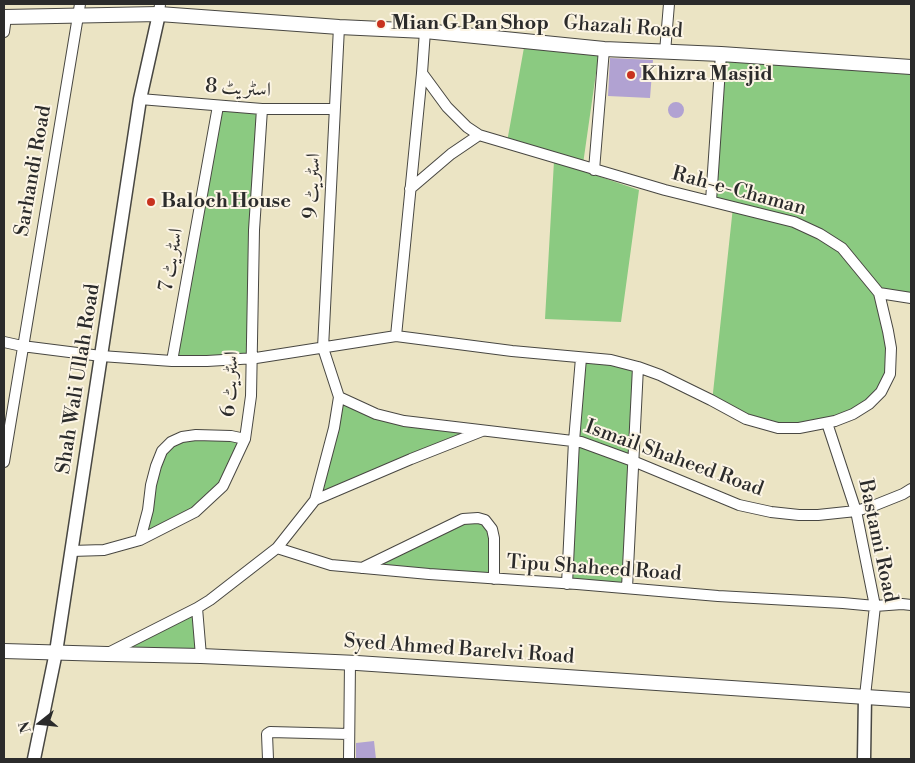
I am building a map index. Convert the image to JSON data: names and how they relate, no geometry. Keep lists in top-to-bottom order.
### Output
{
  "streets": {
    "main road": ["Ghazali Road", "Syed Ahmed Barelvi Road"],
    "street": [
      "اسٹریٹ 8",
      "Sarhandi Road",
      "اسٹریٹ 9",
      "Rah-e-Chaman",
      "اسٹریٹ 7",
      "Shah Wali Ullah Road",
      "اسٹریٹ 6",
      "Ismail Shaheed Road",
      "Bastami Road",
      "Tipu Shaheed Road"
    ]
  },
  "crossings": [
    ["Ghazali Road", "Sarhandi Road"],
    ["Ghazali Road", "اسٹریٹ 9"],
    ["Ghazali Road", "Shah Wali Ullah Road"],
    ["اسٹریٹ 8", "اسٹریٹ 9"],
    ["اسٹریٹ 8", "اسٹریٹ 7"],
    ["اسٹریٹ 8", "Shah Wali Ullah Road"],
    ["اسٹریٹ 8", "اسٹریٹ 6"],
    ["Sarhandi Road", "Rah-e-Chaman"],
    ["اسٹریٹ 9", "Rah-e-Chaman"],
    ["Rah-e-Chaman", "اسٹریٹ 7"],
    ["Rah-e-Chaman", "Shah Wali Ullah Road"],
    ["Rah-e-Chaman", "اسٹریٹ 6"],
    ["Rah-e-Chaman", "Bastami Road"],
    ["Shah Wali Ullah Road", "اسٹریٹ 6"],
    ["Shah Wali Ullah Road", "Syed Ahmed Barelvi Road"],
    ["Ismail Shaheed Road", "Bastami Road"],
    ["Bastami Road", "Tipu Shaheed Road"],
    ["Bastami Road", "Syed Ahmed Barelvi Road"]
  ],
  "places": ["Mian G Pan Shop", "Khizra Masjid", "Baloch House"],
  "north": "left"
}
